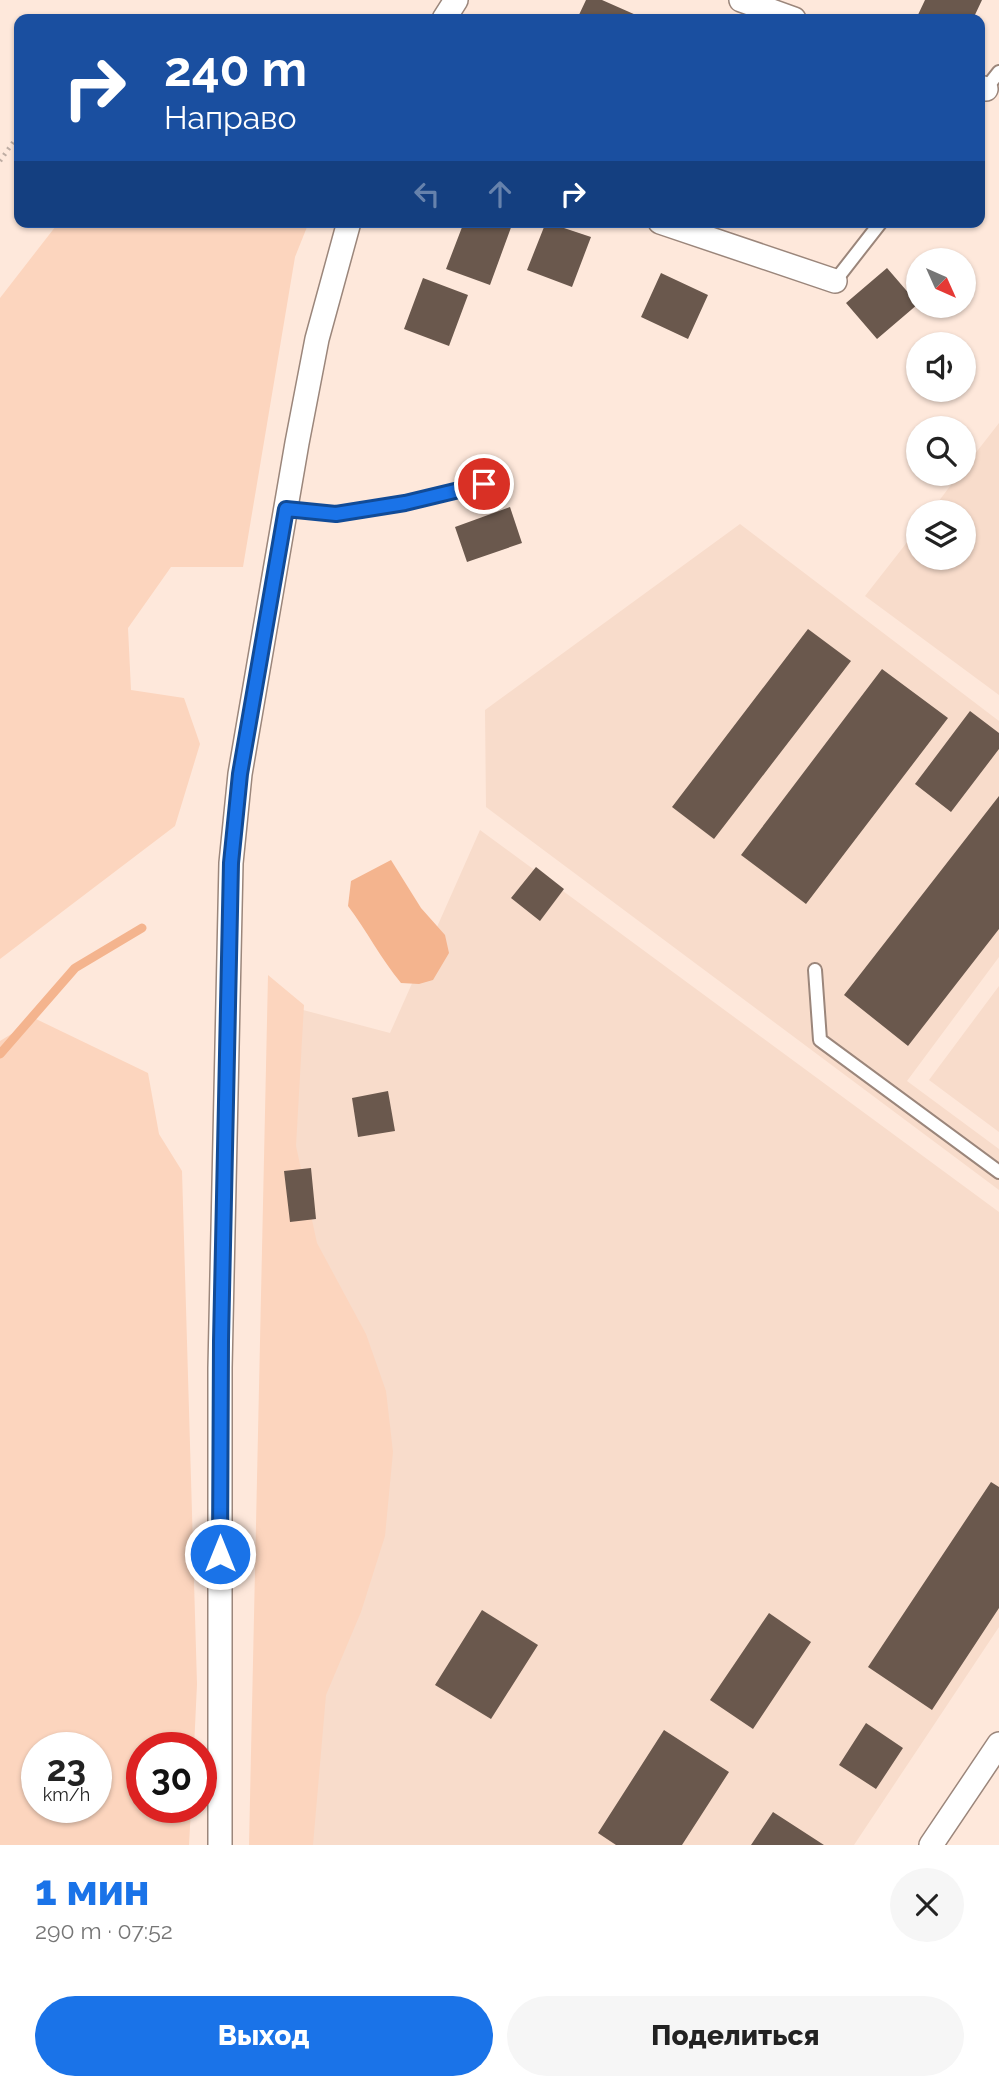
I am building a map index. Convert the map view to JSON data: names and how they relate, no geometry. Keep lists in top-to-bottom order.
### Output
{
  "north": "bottom right",
  "page": {
    "turn": ["240 m", "Направо"],
    "speed": "23 km/h",
    "limit": "30",
    "heading": ["1 мин", "290 m · 07:52"],
    "buttons": ["Выход", "Поделиться"]
  }
}
